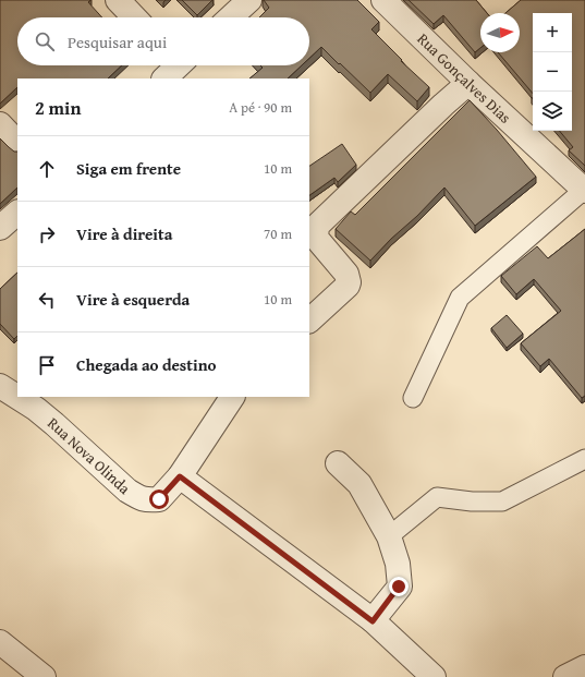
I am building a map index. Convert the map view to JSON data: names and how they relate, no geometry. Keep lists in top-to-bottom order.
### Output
{
  "streets": {
    "street": ["Rua Gonçalves Dias", "Rua Nova Olinda"]
  },
  "north": "right",
  "page": {
    "map_buttons": ["+", "−"],
    "search": "Pesquisar aqui",
    "heading": ["2 min", "A pé · 90 m"],
    "list": [
      ["Siga em frente", "10 m"],
      ["Vire à direita", "70 m"],
      ["Vire à esquerda", "10 m"],
      "Chegada ao destino"
    ]
  }
}
